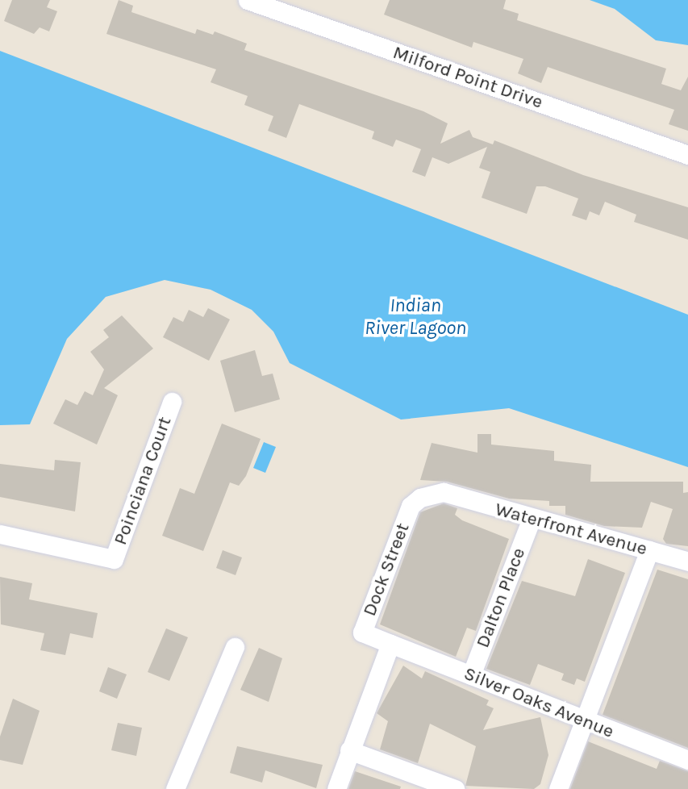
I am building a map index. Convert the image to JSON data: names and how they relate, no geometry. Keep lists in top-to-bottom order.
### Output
{
  "streets": {
    "street": [
      "Milford Point Drive",
      "Poinciana Court",
      "Waterfront Avenue",
      "Dock Street",
      "Dalton Place",
      "Silver Oaks Avenue"
    ]
  },
  "crossings": [
    ["Waterfront Avenue", "Dock Street"],
    ["Waterfront Avenue", "Dalton Place"],
    ["Dock Street", "Silver Oaks Avenue"],
    ["Dalton Place", "Silver Oaks Avenue"]
  ],
  "water": ["Indian River Lagoon"]
}
